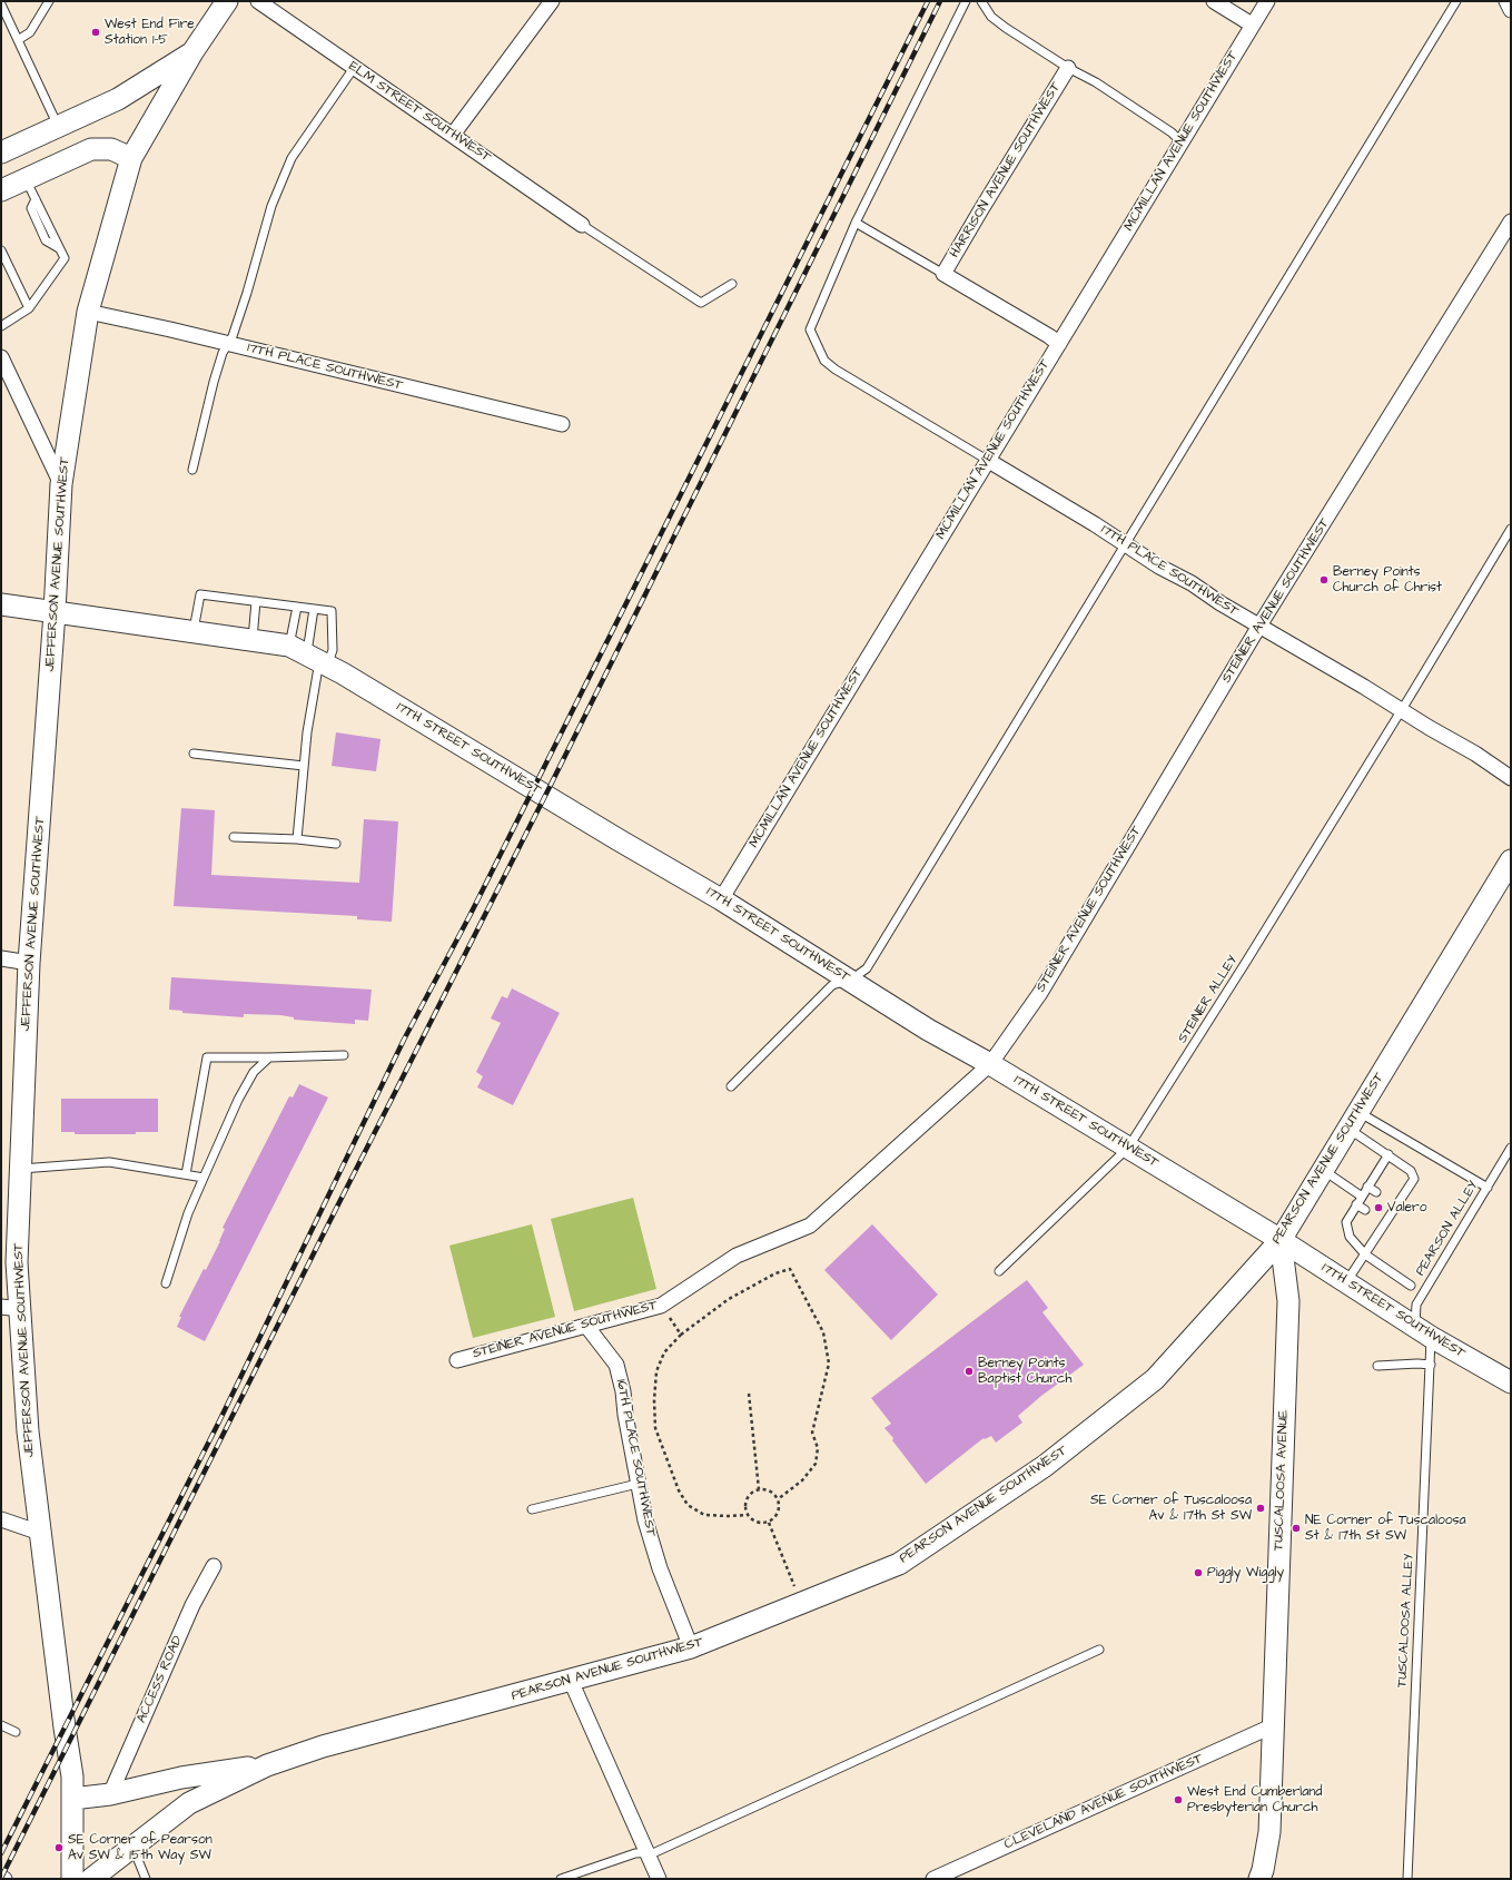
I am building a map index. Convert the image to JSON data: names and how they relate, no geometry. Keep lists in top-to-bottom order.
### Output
{
  "streets": {
    "street": [
      "ELM STREET SOUTHWEST",
      "MCMILLAN AVENUE SOUTHWEST",
      "HARRISON AVENUE SOUTHWEST",
      "17TH PLACE SOUTHWEST",
      "JEFFERSON AVENUE SOUTHWEST",
      "STEINER AVENUE SOUTHWEST",
      "17TH STREET SOUTHWEST",
      "PEARSON AVENUE SOUTHWEST",
      "16TH PLACE SOUTHWEST",
      "TUSCALOOSA AVENUE",
      "ACCESS ROAD",
      "CLEVELAND AVENUE SOUTHWEST"
    ],
    "lane": ["STEINER ALLEY", "PEARSON ALLEY", "TUSCALOOSA ALLEY"]
  },
  "crossings": [
    ["MCMILLAN AVENUE SOUTHWEST", "17TH PLACE SOUTHWEST"],
    ["MCMILLAN AVENUE SOUTHWEST", "17TH STREET SOUTHWEST"],
    ["17TH PLACE SOUTHWEST", "JEFFERSON AVENUE SOUTHWEST"],
    ["17TH PLACE SOUTHWEST", "STEINER AVENUE SOUTHWEST"],
    ["17TH PLACE SOUTHWEST", "STEINER ALLEY"],
    ["JEFFERSON AVENUE SOUTHWEST", "17TH STREET SOUTHWEST"],
    ["STEINER AVENUE SOUTHWEST", "17TH STREET SOUTHWEST"],
    ["STEINER AVENUE SOUTHWEST", "16TH PLACE SOUTHWEST"],
    ["17TH STREET SOUTHWEST", "STEINER ALLEY"],
    ["17TH STREET SOUTHWEST", "PEARSON AVENUE SOUTHWEST"],
    ["17TH STREET SOUTHWEST", "PEARSON ALLEY"],
    ["17TH STREET SOUTHWEST", "TUSCALOOSA AVENUE"],
    ["17TH STREET SOUTHWEST", "TUSCALOOSA ALLEY"],
    ["PEARSON AVENUE SOUTHWEST", "16TH PLACE SOUTHWEST"],
    ["PEARSON AVENUE SOUTHWEST", "TUSCALOOSA AVENUE"],
    ["PEARSON ALLEY", "TUSCALOOSA ALLEY"],
    ["TUSCALOOSA AVENUE", "CLEVELAND AVENUE SOUTHWEST"]
  ],
  "places": [
    "West End Fire Station 1-5",
    "Berney Points Church of Christ",
    "Valero",
    "Berney Points Baptist Church",
    "SE Corner of Tuscaloosa Av & 17th St SW",
    "NE Corner of Tuscaloosa St & 17th St SW",
    "Piggly Wiggly",
    "West End Cumberland Presbyterian Church",
    "SE Corner of Pearson Av SW & 15th Way SW"
  ]
}
